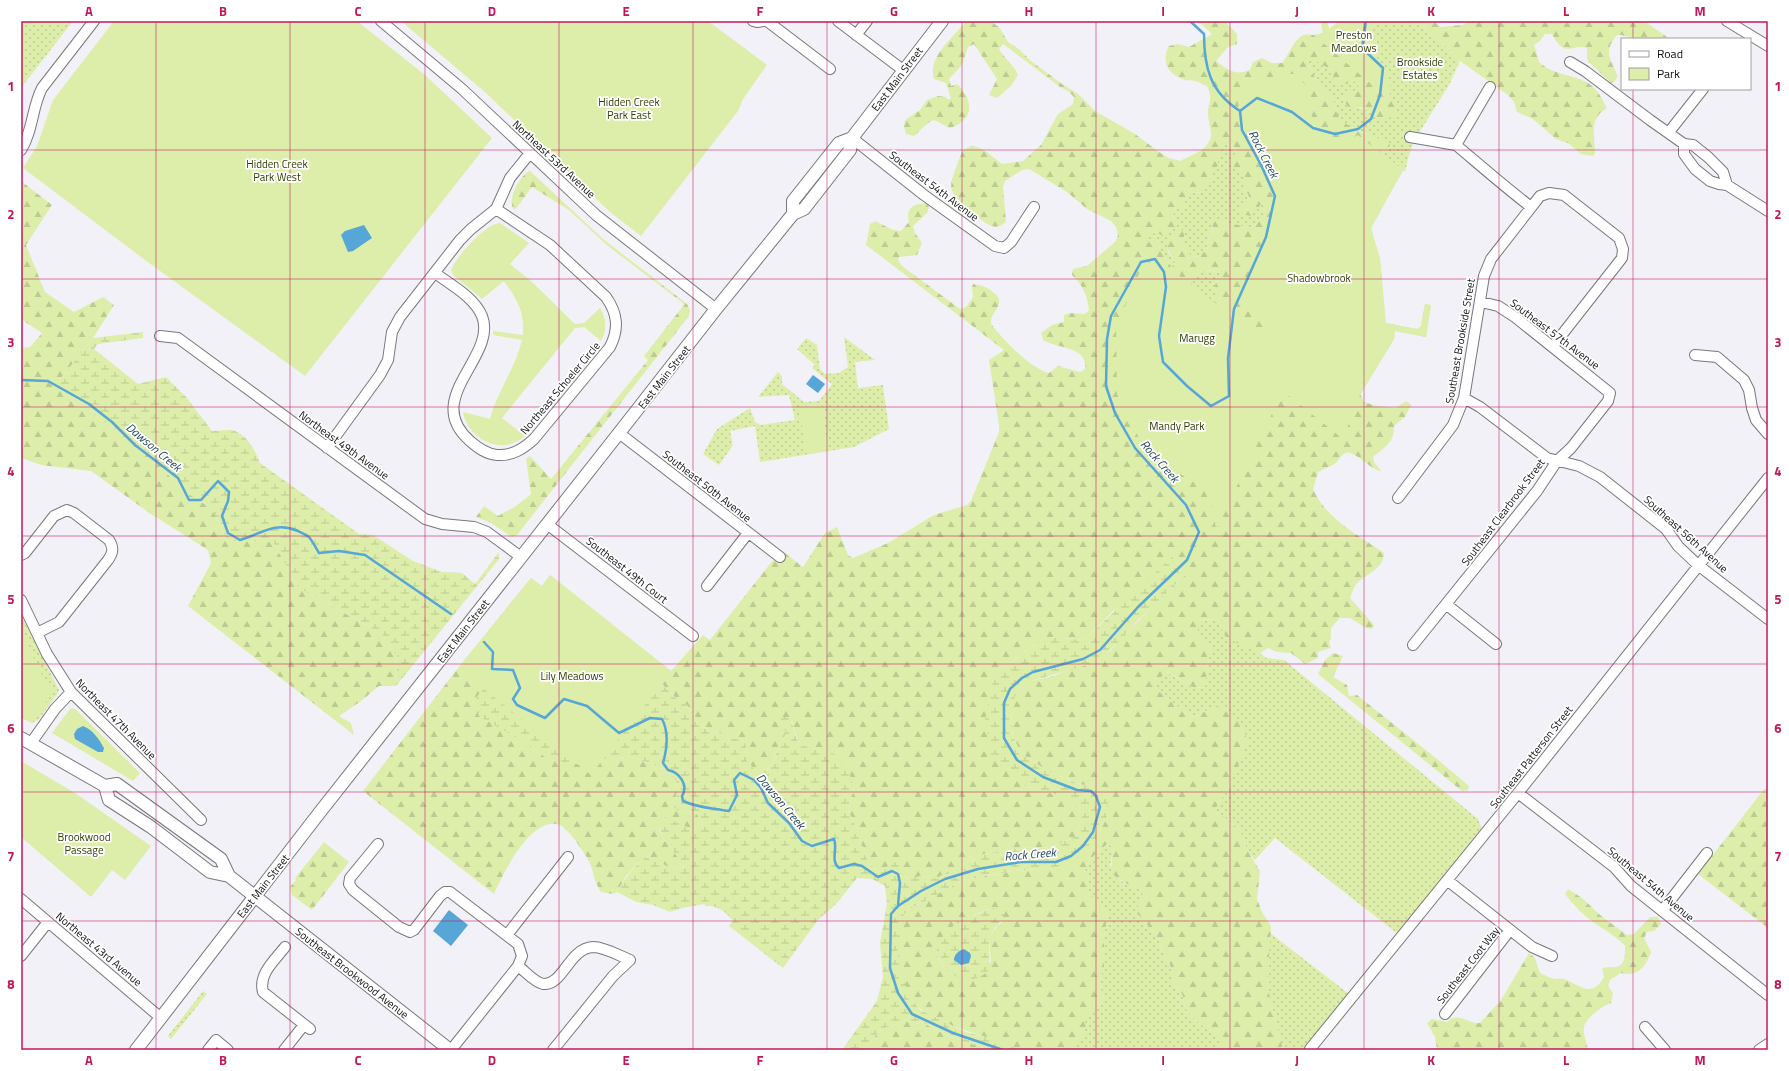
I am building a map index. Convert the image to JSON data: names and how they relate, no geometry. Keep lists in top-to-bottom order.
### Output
{
  "streets": {
    "main road": ["East Main Street", "Southeast Brookwood Avenue"],
    "street": [
      "Northeast 53rd Avenue",
      "Southeast 54th Avenue",
      "Southeast 57th Avenue",
      "Southeast Brookside Street",
      "Northeast Schoeler Circle",
      "Northeast 49th Avenue",
      "Southeast 50th Avenue",
      "Southeast Clearbrook Street",
      "Southeast 56th Avenue",
      "Southeast 49th Court",
      "Northeast 47th Avenue",
      "Southeast Patterson Street",
      "Northeast 43rd Avenue",
      "Southeast Coot Way"
    ]
  },
  "crossings": [
    ["East Main Street", "Northeast 53rd Avenue"],
    ["East Main Street", "Southeast 54th Avenue"],
    ["East Main Street", "Northeast 49th Avenue"],
    ["East Main Street", "Southeast 50th Avenue"],
    ["East Main Street", "Southeast 49th Court"],
    ["East Main Street", "Northeast 43rd Avenue"],
    ["East Main Street", "Southeast Brookwood Avenue"],
    ["Southeast 54th Avenue", "Southeast Patterson Street"],
    ["Southeast 57th Avenue", "Southeast Brookside Street"],
    ["Southeast 57th Avenue", "Southeast Clearbrook Street"],
    ["Southeast Brookside Street", "Southeast 56th Avenue"],
    ["Southeast Clearbrook Street", "Southeast 56th Avenue"],
    ["Southeast 56th Avenue", "Southeast Patterson Street"]
  ],
  "water": ["Rock Creek", "Dawson Creek"],
  "parks": [
    "Preston Meadows",
    "Brookside Estates",
    "Hidden Creek Park East",
    "Hidden Creek Park West",
    "Shadowbrook",
    "Marugg",
    "Mandy Park",
    "Lily Meadows",
    "Brookwood Passage"
  ],
  "legend": ["Road", "Park"],
  "grid": {
    "columns": [
      "A",
      "B",
      "C",
      "D",
      "E",
      "F",
      "G",
      "H",
      "I",
      "J",
      "K",
      "L",
      "M"
    ],
    "rows": [
      "1",
      "2",
      "3",
      "4",
      "5",
      "6",
      "7",
      "8"
    ]
  }
}
